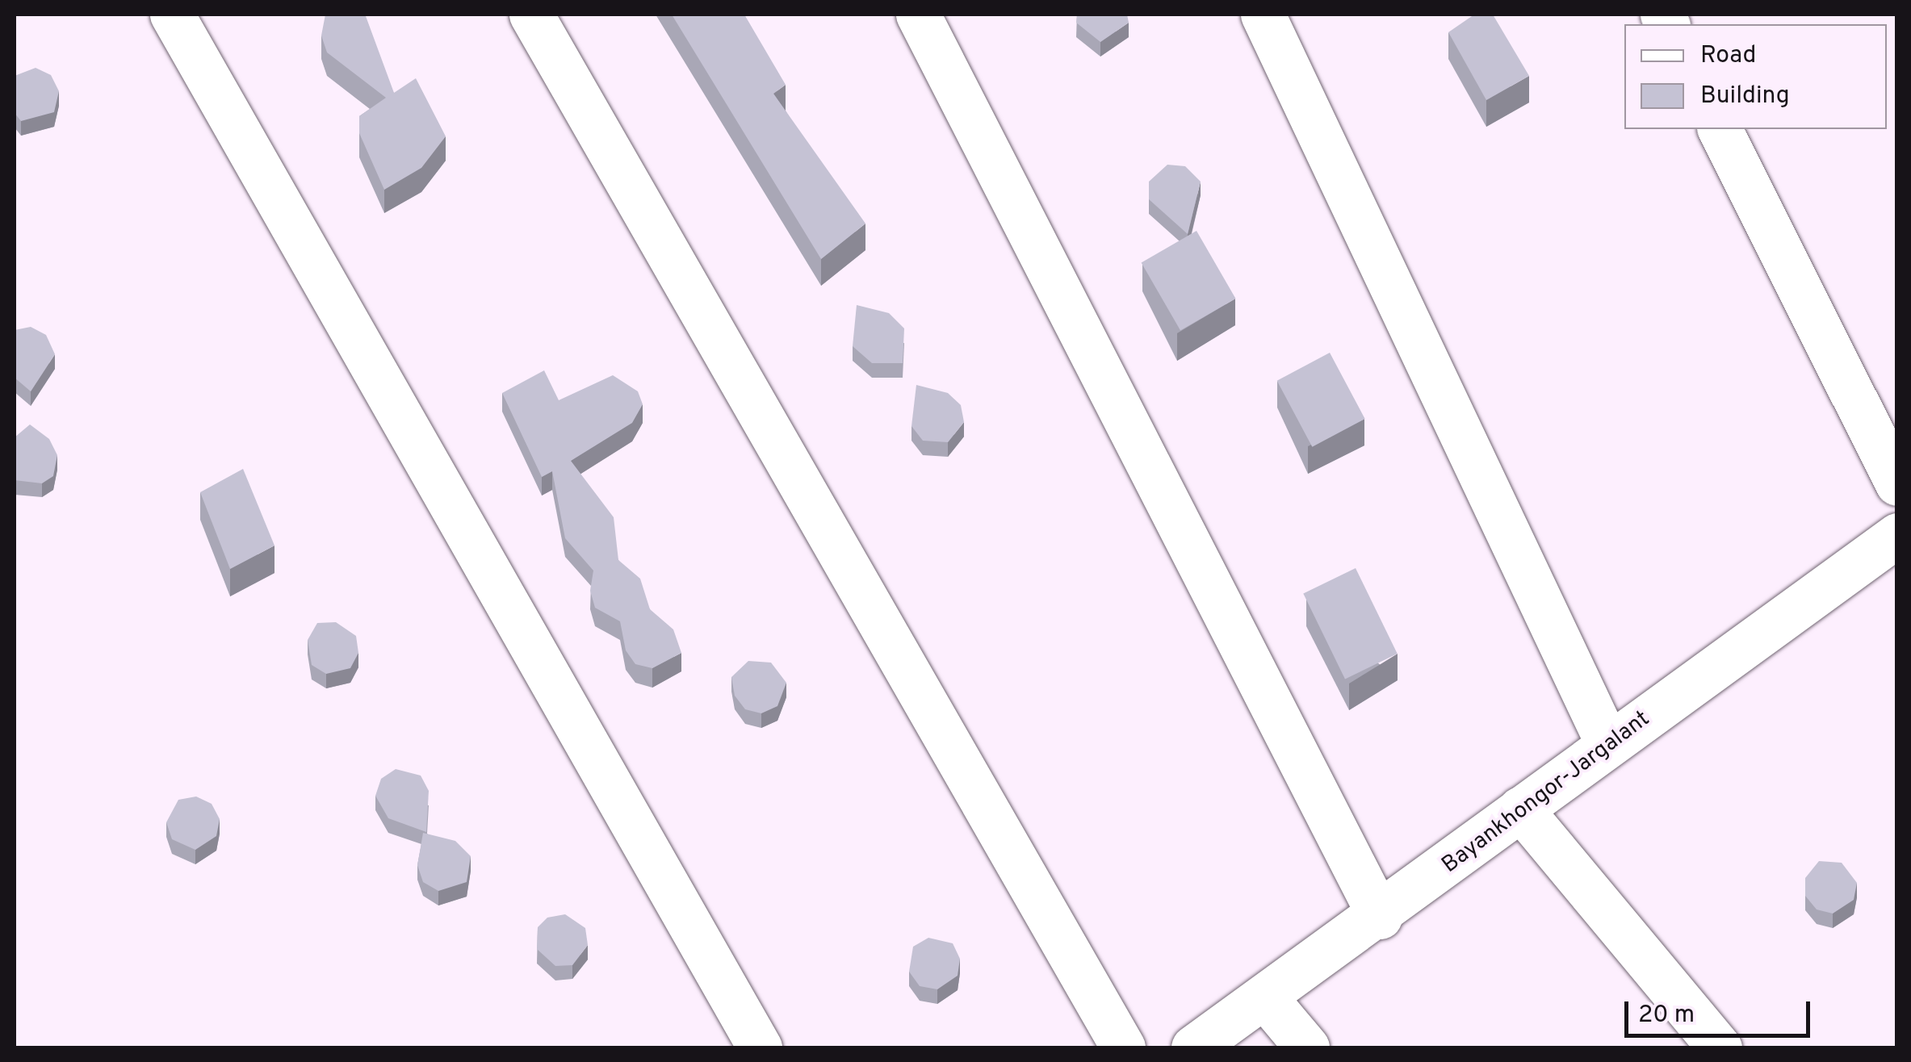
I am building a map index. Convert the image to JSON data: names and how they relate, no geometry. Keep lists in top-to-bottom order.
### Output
{
  "streets": {
    "street": ["Bayankhongor-Jargalant"]
  },
  "legend": ["Road", "Building"],
  "scale_bar": "20 m"
}
